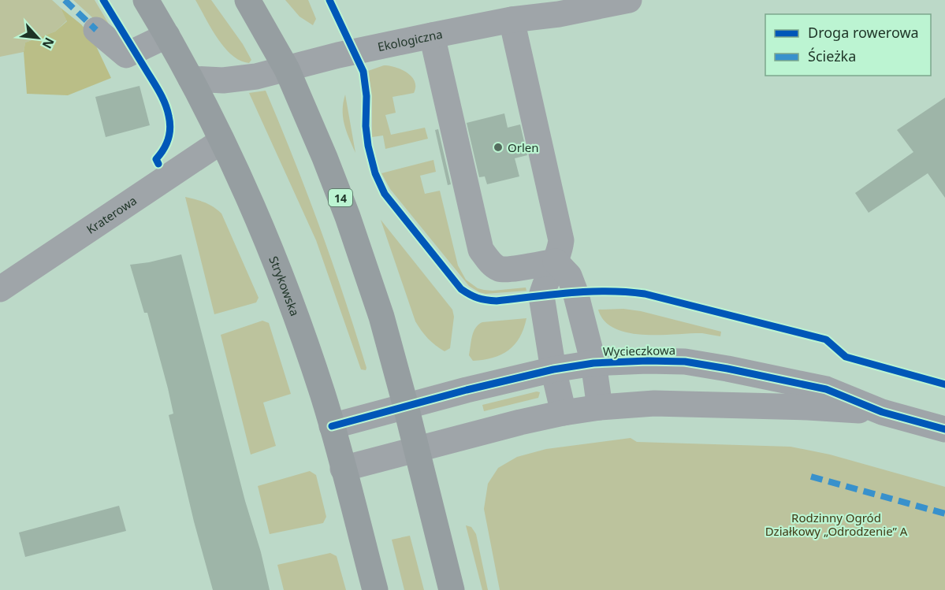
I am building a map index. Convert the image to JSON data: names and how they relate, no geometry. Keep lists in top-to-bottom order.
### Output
{
  "streets": {
    "main road": ["14", "Strykowska"],
    "street": ["Ekologiczna", "Kraterowa", "Wycieczkowa"]
  },
  "crossings": [
    ["Ekologiczna", "14"],
    ["Ekologiczna", "Strykowska"],
    ["14", "Wycieczkowa"],
    ["Kraterowa", "Strykowska"],
    ["Strykowska", "Wycieczkowa"]
  ],
  "parks": ["Rodzinny Ogród Działkowy „Odrodzenie” A"],
  "places": ["Orlen"],
  "legend": ["Droga rowerowa", "Ścieżka"],
  "north": "bottom right"
}
